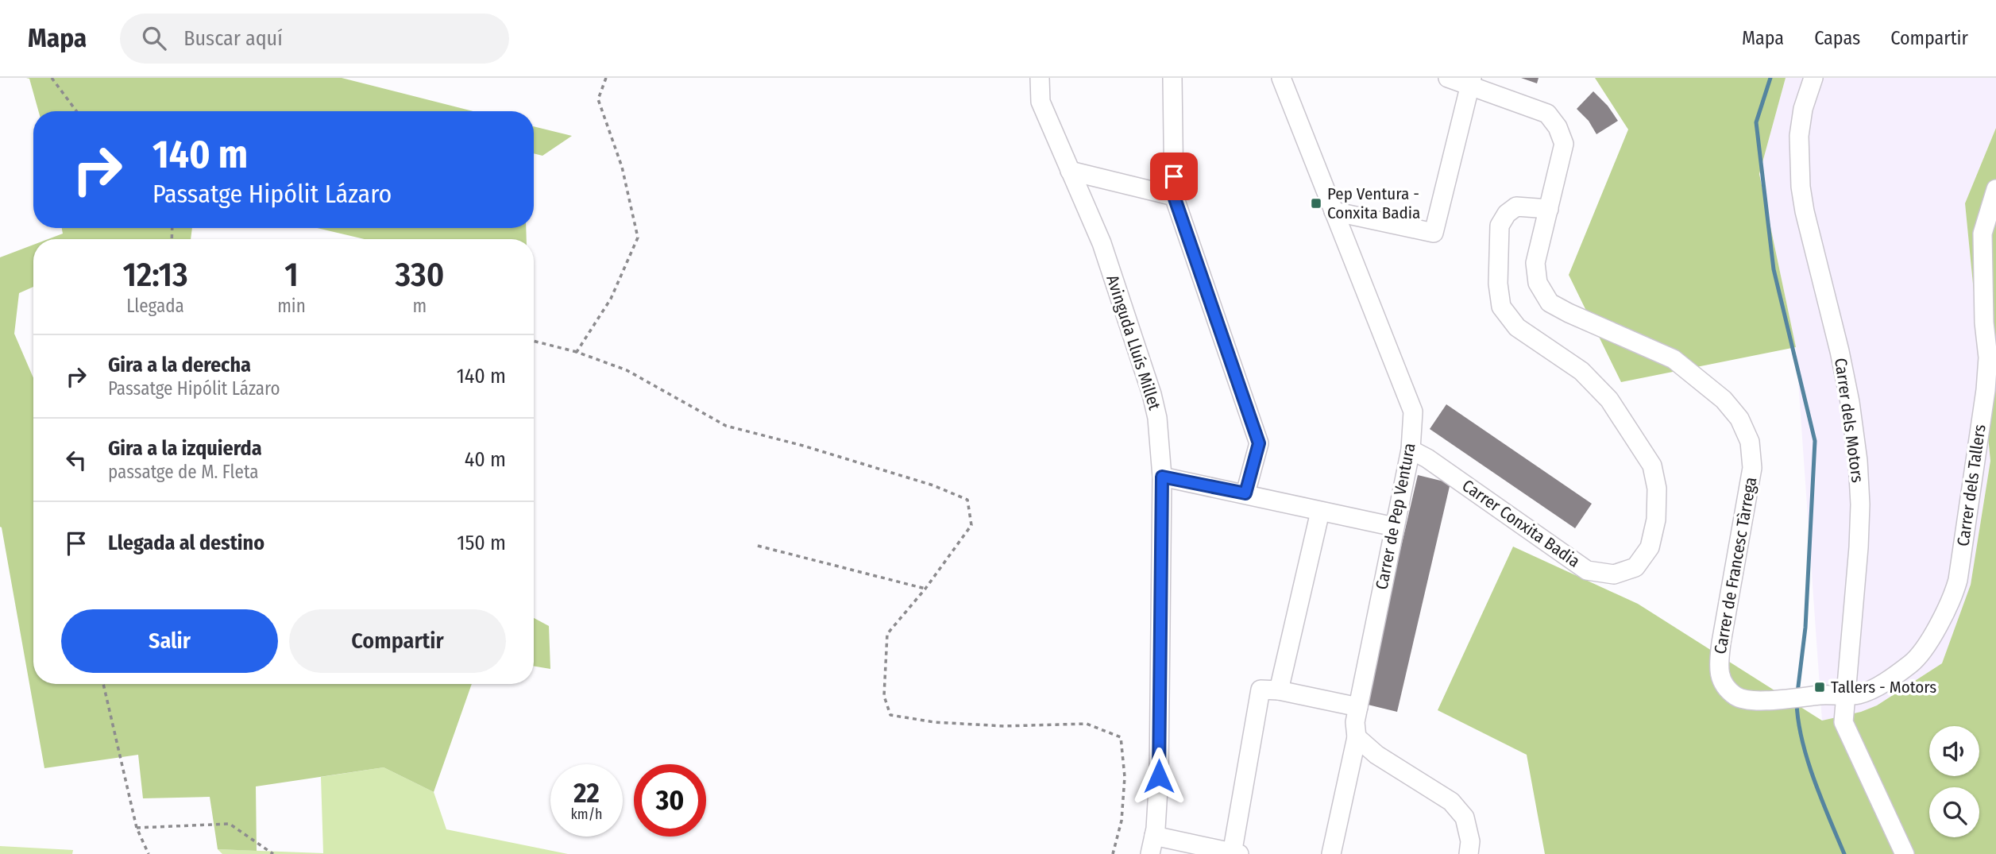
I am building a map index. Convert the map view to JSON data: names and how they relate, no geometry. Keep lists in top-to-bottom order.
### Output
{
  "streets": {
    "street": [
      "Avinguda Lluís Millet",
      "Carrer dels Motors",
      "Carrer dels Tallers",
      "Carrer de Pep Ventura",
      "Carrer Conxita Badia",
      "Carrer de Francesc Tàrrega"
    ]
  },
  "crossings": [
    ["Carrer dels Motors", "Carrer dels Tallers"],
    ["Carrer dels Motors", "Carrer de Francesc Tàrrega"],
    ["Carrer dels Tallers", "Carrer de Francesc Tàrrega"],
    ["Carrer de Pep Ventura", "Carrer Conxita Badia"],
    ["Carrer Conxita Badia", "Carrer de Francesc Tàrrega"]
  ],
  "places": {
    "transit": ["Pep Ventura - Conxita Badia", "Tallers - Motors"]
  },
  "page": {
    "header": "Mapa",
    "search": "Buscar aquí",
    "nav": ["Mapa", "Capas", "Compartir"],
    "turn": ["140 m", "Passatge Hipólit Lázaro"],
    "eta": [
      "12:13",
      "Llegada",
      "1",
      "min",
      "330",
      "m"
    ],
    "list": [
      {
        "name": "Gira a la derecha",
        "note": "Passatge Hipólit Lázaro",
        "value": "140 m"
      },
      {
        "name": "Gira a la izquierda",
        "note": "passatge de M. Fleta",
        "value": "40 m"
      },
      {
        "name": "Llegada al destino",
        "value": "150 m"
      }
    ],
    "buttons": ["Salir", "Compartir"],
    "speed": "22 km/h",
    "limit": "30"
  }
}
